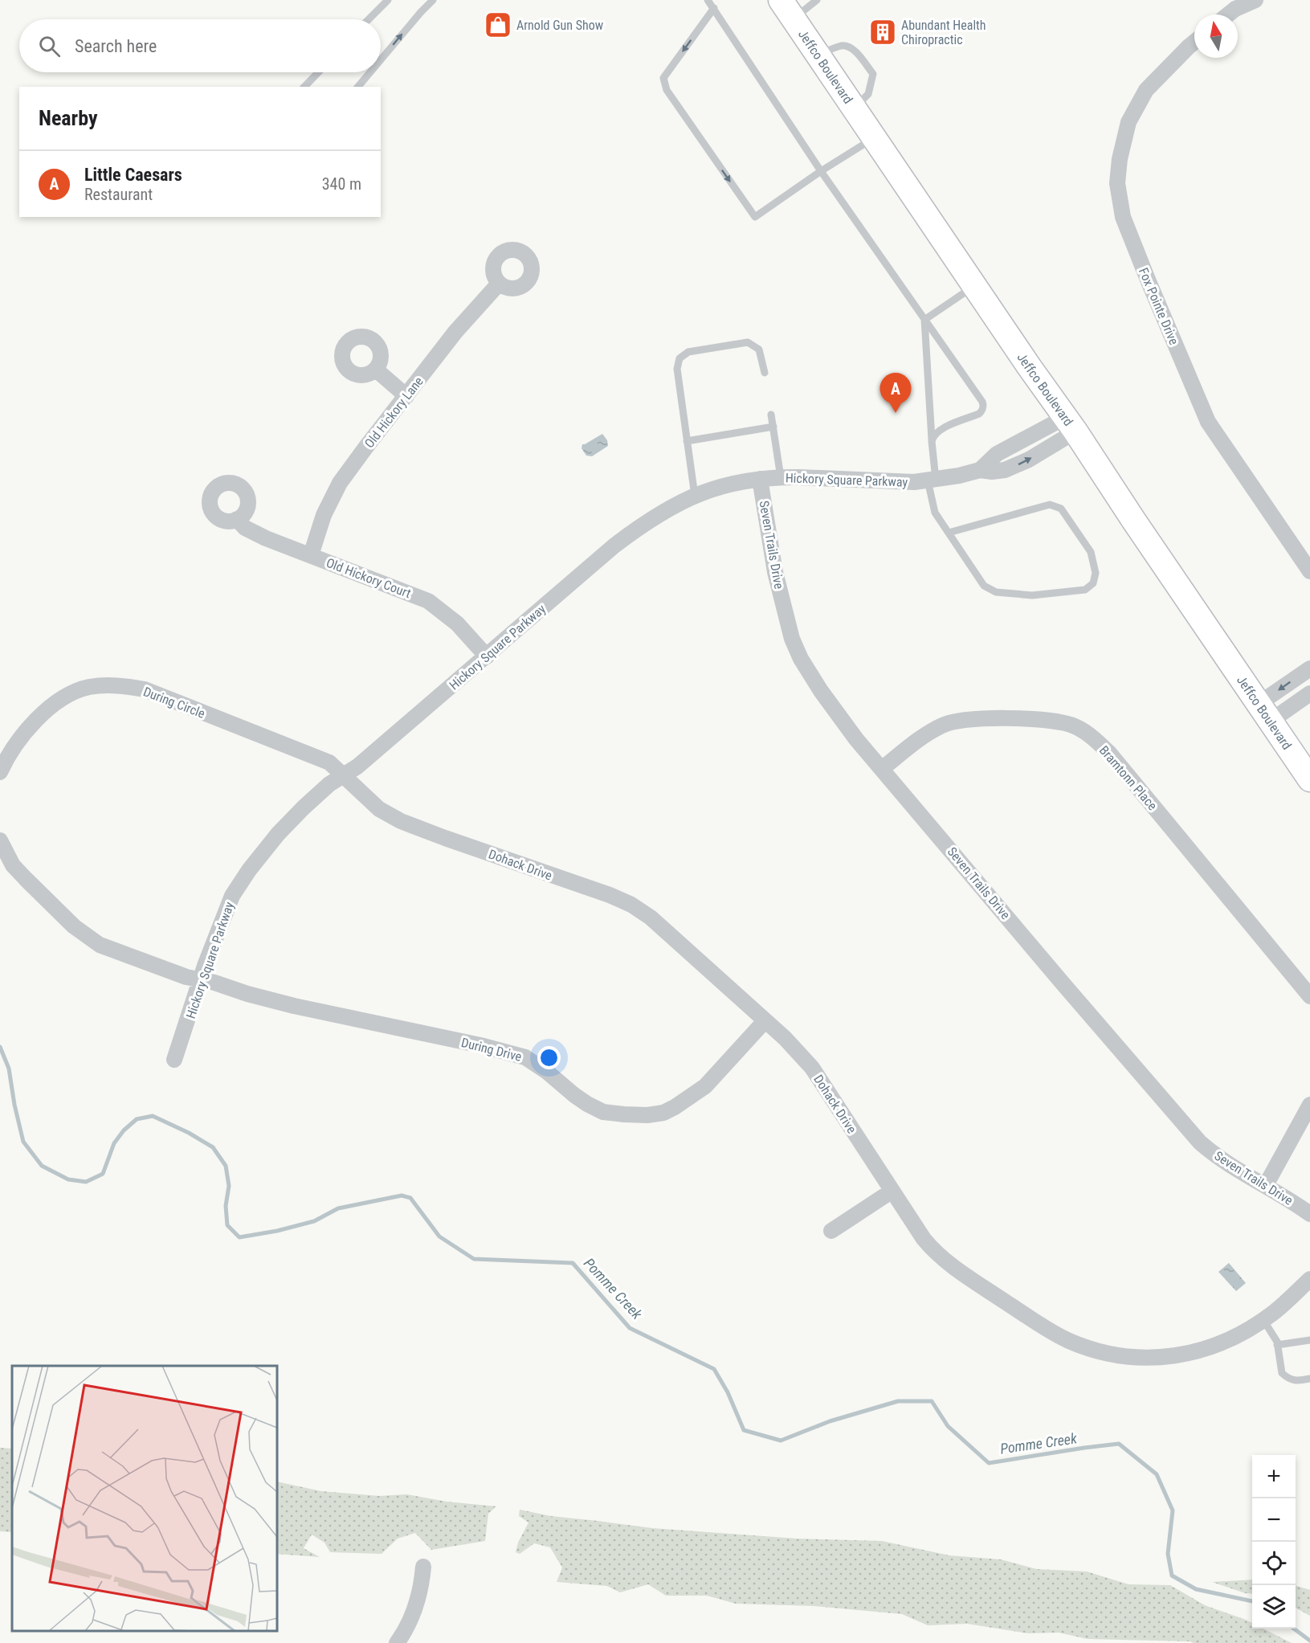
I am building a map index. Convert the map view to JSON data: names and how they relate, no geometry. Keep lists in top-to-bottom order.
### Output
{
  "streets": {
    "main road": ["Jeffco Boulevard"],
    "street": [
      "Fox Pointe Drive",
      "Old Hickory Lane",
      "Hickory Square Parkway",
      "Seven Trails Drive",
      "Old Hickory Court",
      "During Circle",
      "Bramtonn Place",
      "Dohack Drive",
      "During Drive"
    ]
  },
  "crossings": [
    ["Jeffco Boulevard", "Hickory Square Parkway"],
    ["Old Hickory Lane", "Old Hickory Court"],
    ["Hickory Square Parkway", "Seven Trails Drive"],
    ["Hickory Square Parkway", "Old Hickory Court"],
    ["Hickory Square Parkway", "During Circle"],
    ["Hickory Square Parkway", "Dohack Drive"],
    ["Hickory Square Parkway", "During Drive"],
    ["Seven Trails Drive", "Bramtonn Place"],
    ["During Circle", "Dohack Drive"],
    ["Dohack Drive", "During Drive"]
  ],
  "water": ["Pomme Creek"],
  "places": {
    "shop": ["Arnold Gun Show"],
    "building": ["Abundant Health Chiropractic"]
  },
  "north": "top",
  "page": {
    "search": "Search here",
    "heading": "Nearby",
    "list": [
      {
        "mark": "A",
        "name": "Little Caesars",
        "note": "Restaurant",
        "value": "340 m"
      }
    ],
    "pins": "A",
    "map_buttons": ["+", "−"]
  }
}
